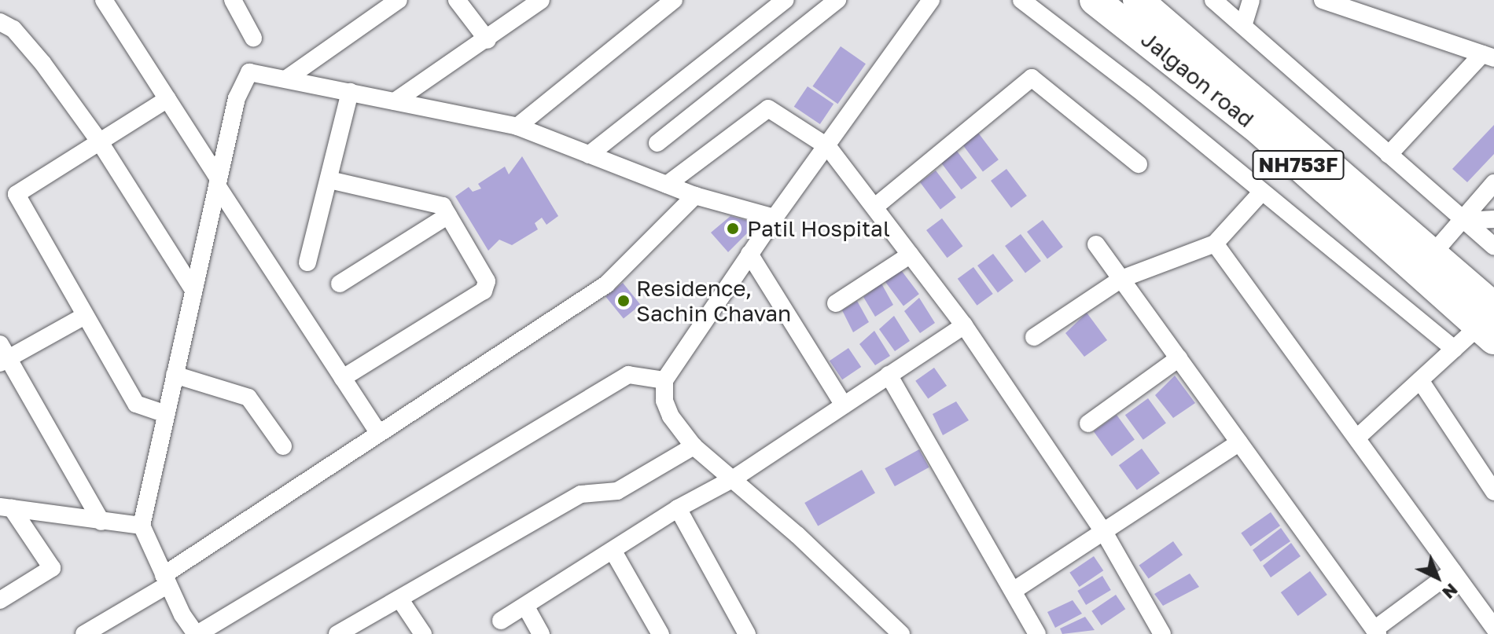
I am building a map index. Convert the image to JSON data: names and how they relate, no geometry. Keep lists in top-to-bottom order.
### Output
{
  "streets": {
    "highway": ["Jalgaon road", "NH753F"]
  },
  "places": ["Patil Hospital", "Residence, Sachin Chavan"],
  "north": "bottom right"
}
